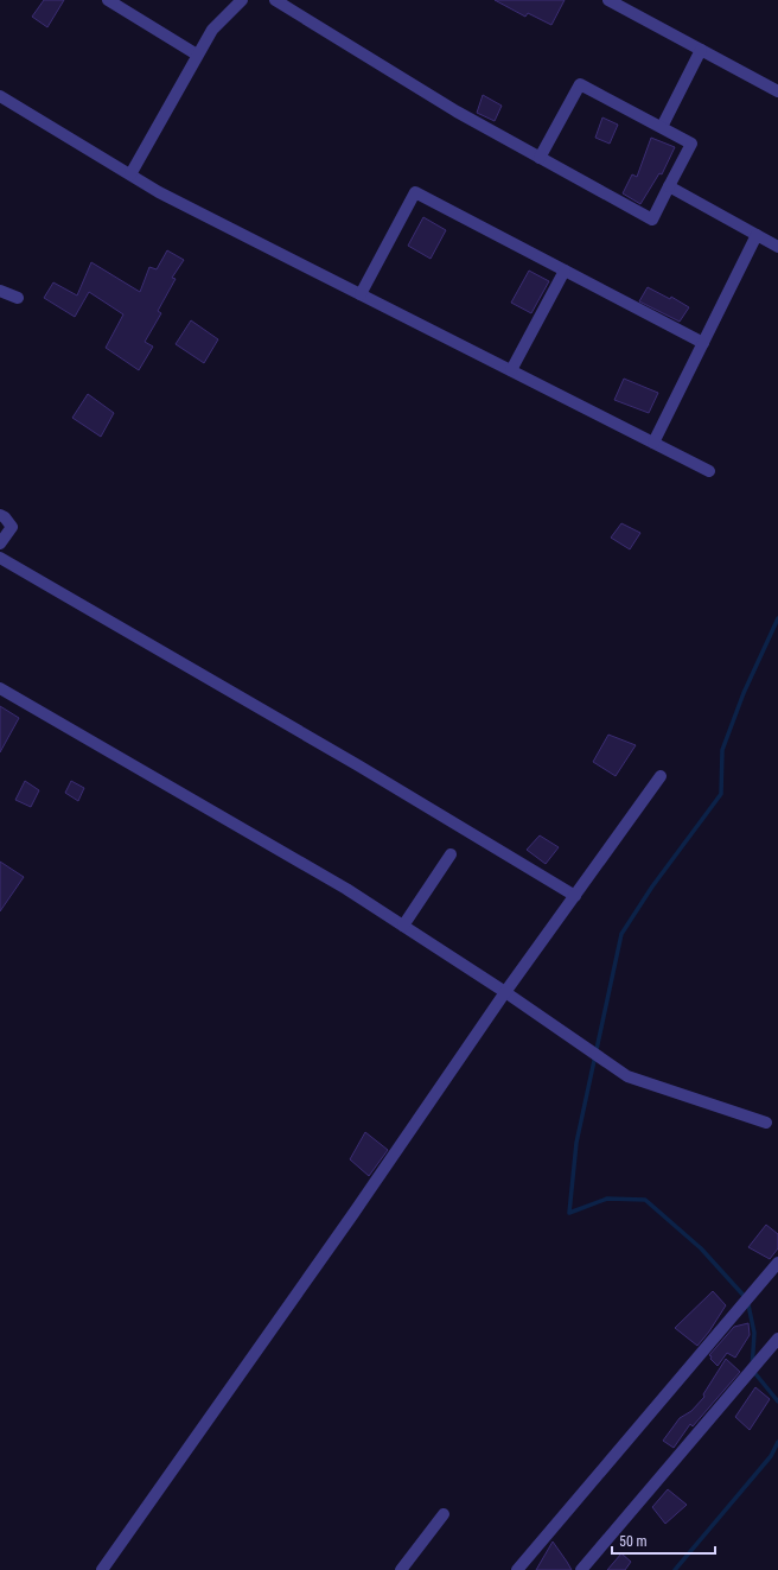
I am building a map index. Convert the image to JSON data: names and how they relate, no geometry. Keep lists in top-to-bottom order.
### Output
{
  "scale_bar": "50 m"
}
